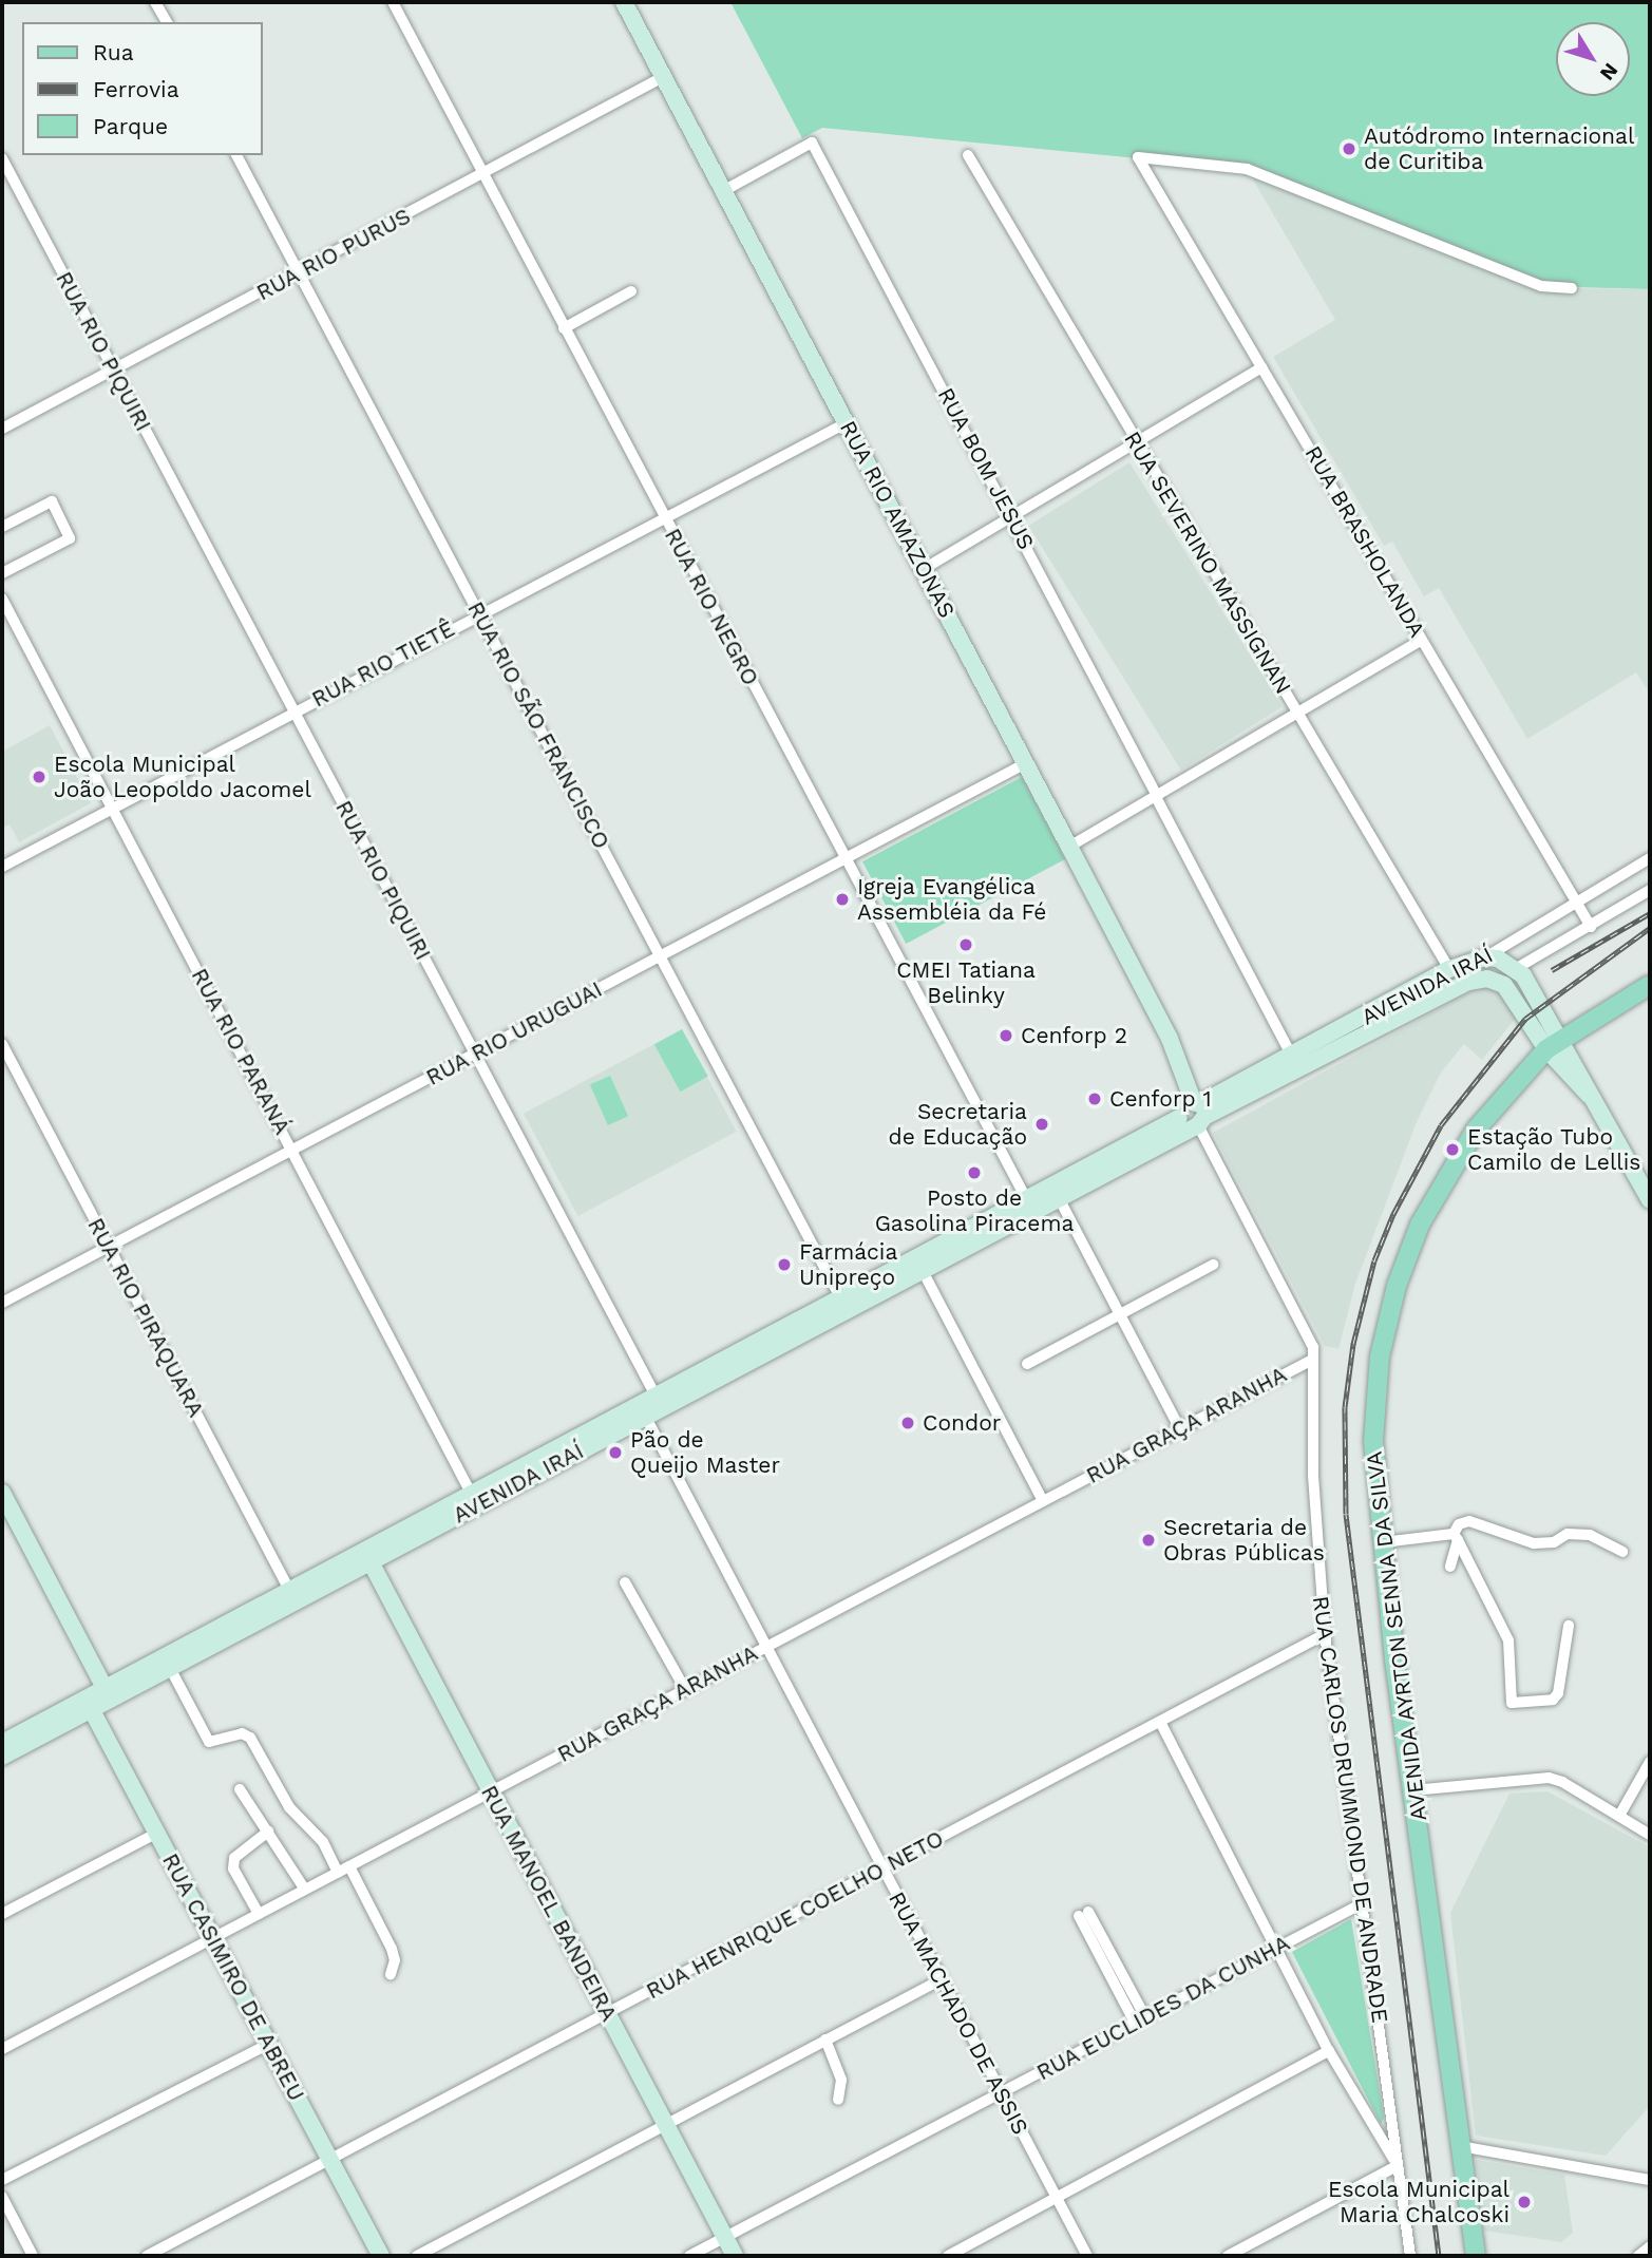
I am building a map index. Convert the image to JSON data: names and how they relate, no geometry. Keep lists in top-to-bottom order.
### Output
{
  "streets": {
    "main road": [
      "RUA RIO AMAZONAS",
      "AVENIDA IRAÍ",
      "AVENIDA AYRTON SENNA DA SILVA",
      "RUA MANOEL BANDEIRA",
      "RUA CASIMIRO DE ABREU"
    ],
    "street": [
      "RUA RIO PURUS",
      "RUA RIO PIQUIRI",
      "RUA BOM JESUS",
      "RUA BRASHOLANDA",
      "RUA SEVERINO MASSIGNAN",
      "RUA RIO NEGRO",
      "RUA RIO TIETÊ",
      "RUA RIO SÃO FRANCISCO",
      "RUA RIO URUGUAI",
      "RUA RIO PARANÁ",
      "RUA RIO PIRAQUARA",
      "RUA GRAÇA ARANHA",
      "RUA CARLOS DRUMMOND DE ANDRADE",
      "RUA HENRIQUE COELHO NETO",
      "RUA EUCLIDES DA CUNHA",
      "RUA MACHADO DE ASSIS"
    ]
  },
  "crossings": [
    ["RUA RIO PURUS", "RUA RIO PIQUIRI"],
    ["RUA RIO PURUS", "RUA RIO AMAZONAS"],
    ["RUA RIO PURUS", "RUA RIO NEGRO"],
    ["RUA RIO PURUS", "RUA RIO SÃO FRANCISCO"],
    ["RUA RIO PIQUIRI", "RUA RIO TIETÊ"],
    ["RUA RIO PIQUIRI", "AVENIDA IRAÍ"],
    ["RUA RIO PIQUIRI", "RUA RIO URUGUAI"],
    ["RUA BOM JESUS", "RUA RIO AMAZONAS"],
    ["RUA BOM JESUS", "AVENIDA IRAÍ"],
    ["RUA RIO AMAZONAS", "RUA RIO TIETÊ"],
    ["RUA RIO AMAZONAS", "AVENIDA IRAÍ"],
    ["RUA RIO AMAZONAS", "RUA RIO URUGUAI"],
    ["RUA RIO AMAZONAS", "RUA CARLOS DRUMMOND DE ANDRADE"],
    ["RUA BRASHOLANDA", "AVENIDA IRAÍ"],
    ["RUA SEVERINO MASSIGNAN", "AVENIDA IRAÍ"],
    ["RUA RIO NEGRO", "RUA RIO TIETÊ"],
    ["RUA RIO NEGRO", "AVENIDA IRAÍ"],
    ["RUA RIO NEGRO", "RUA RIO URUGUAI"],
    ["RUA RIO TIETÊ", "RUA RIO SÃO FRANCISCO"],
    ["RUA RIO TIETÊ", "RUA RIO PARANÁ"],
    ["RUA RIO SÃO FRANCISCO", "AVENIDA IRAÍ"],
    ["RUA RIO SÃO FRANCISCO", "RUA RIO URUGUAI"],
    ["AVENIDA IRAÍ", "RUA RIO PARANÁ"],
    ["AVENIDA IRAÍ", "RUA RIO PIRAQUARA"],
    ["AVENIDA IRAÍ", "AVENIDA AYRTON SENNA DA SILVA"],
    ["AVENIDA IRAÍ", "RUA CARLOS DRUMMOND DE ANDRADE"],
    ["AVENIDA IRAÍ", "RUA MANOEL BANDEIRA"],
    ["AVENIDA IRAÍ", "RUA CASIMIRO DE ABREU"],
    ["AVENIDA IRAÍ", "RUA MACHADO DE ASSIS"],
    ["RUA RIO URUGUAI", "RUA RIO PARANÁ"],
    ["RUA RIO URUGUAI", "RUA RIO PIRAQUARA"],
    ["RUA GRAÇA ARANHA", "RUA CARLOS DRUMMOND DE ANDRADE"],
    ["RUA GRAÇA ARANHA", "RUA MANOEL BANDEIRA"],
    ["RUA GRAÇA ARANHA", "RUA CASIMIRO DE ABREU"],
    ["RUA GRAÇA ARANHA", "RUA MACHADO DE ASSIS"],
    ["RUA CARLOS DRUMMOND DE ANDRADE", "RUA HENRIQUE COELHO NETO"],
    ["RUA CARLOS DRUMMOND DE ANDRADE", "RUA EUCLIDES DA CUNHA"],
    ["RUA MANOEL BANDEIRA", "RUA HENRIQUE COELHO NETO"],
    ["RUA MANOEL BANDEIRA", "RUA EUCLIDES DA CUNHA"],
    ["RUA HENRIQUE COELHO NETO", "RUA CASIMIRO DE ABREU"],
    ["RUA HENRIQUE COELHO NETO", "RUA MACHADO DE ASSIS"],
    ["RUA EUCLIDES DA CUNHA", "RUA MACHADO DE ASSIS"]
  ],
  "places": [
    "Autódromo Internacional de Curitiba",
    "Escola Municipal João Leopoldo Jacomel",
    "Igreja Evangélica Assembléia da Fé",
    "CMEI Tatiana Belinky",
    "Cenforp 2",
    "Cenforp 1",
    "Secretaria de Educação",
    "Estação Tubo Camilo de Lellis",
    "Posto de Gasolina Piracema",
    "Farmácia Unipreço",
    "Condor",
    "Pão de Queijo Master",
    "Secretaria de Obras Públicas",
    "Escola Municipal Maria Chalcoski"
  ],
  "legend": ["Rua", "Ferrovia", "Parque"],
  "north": "bottom right"
}
